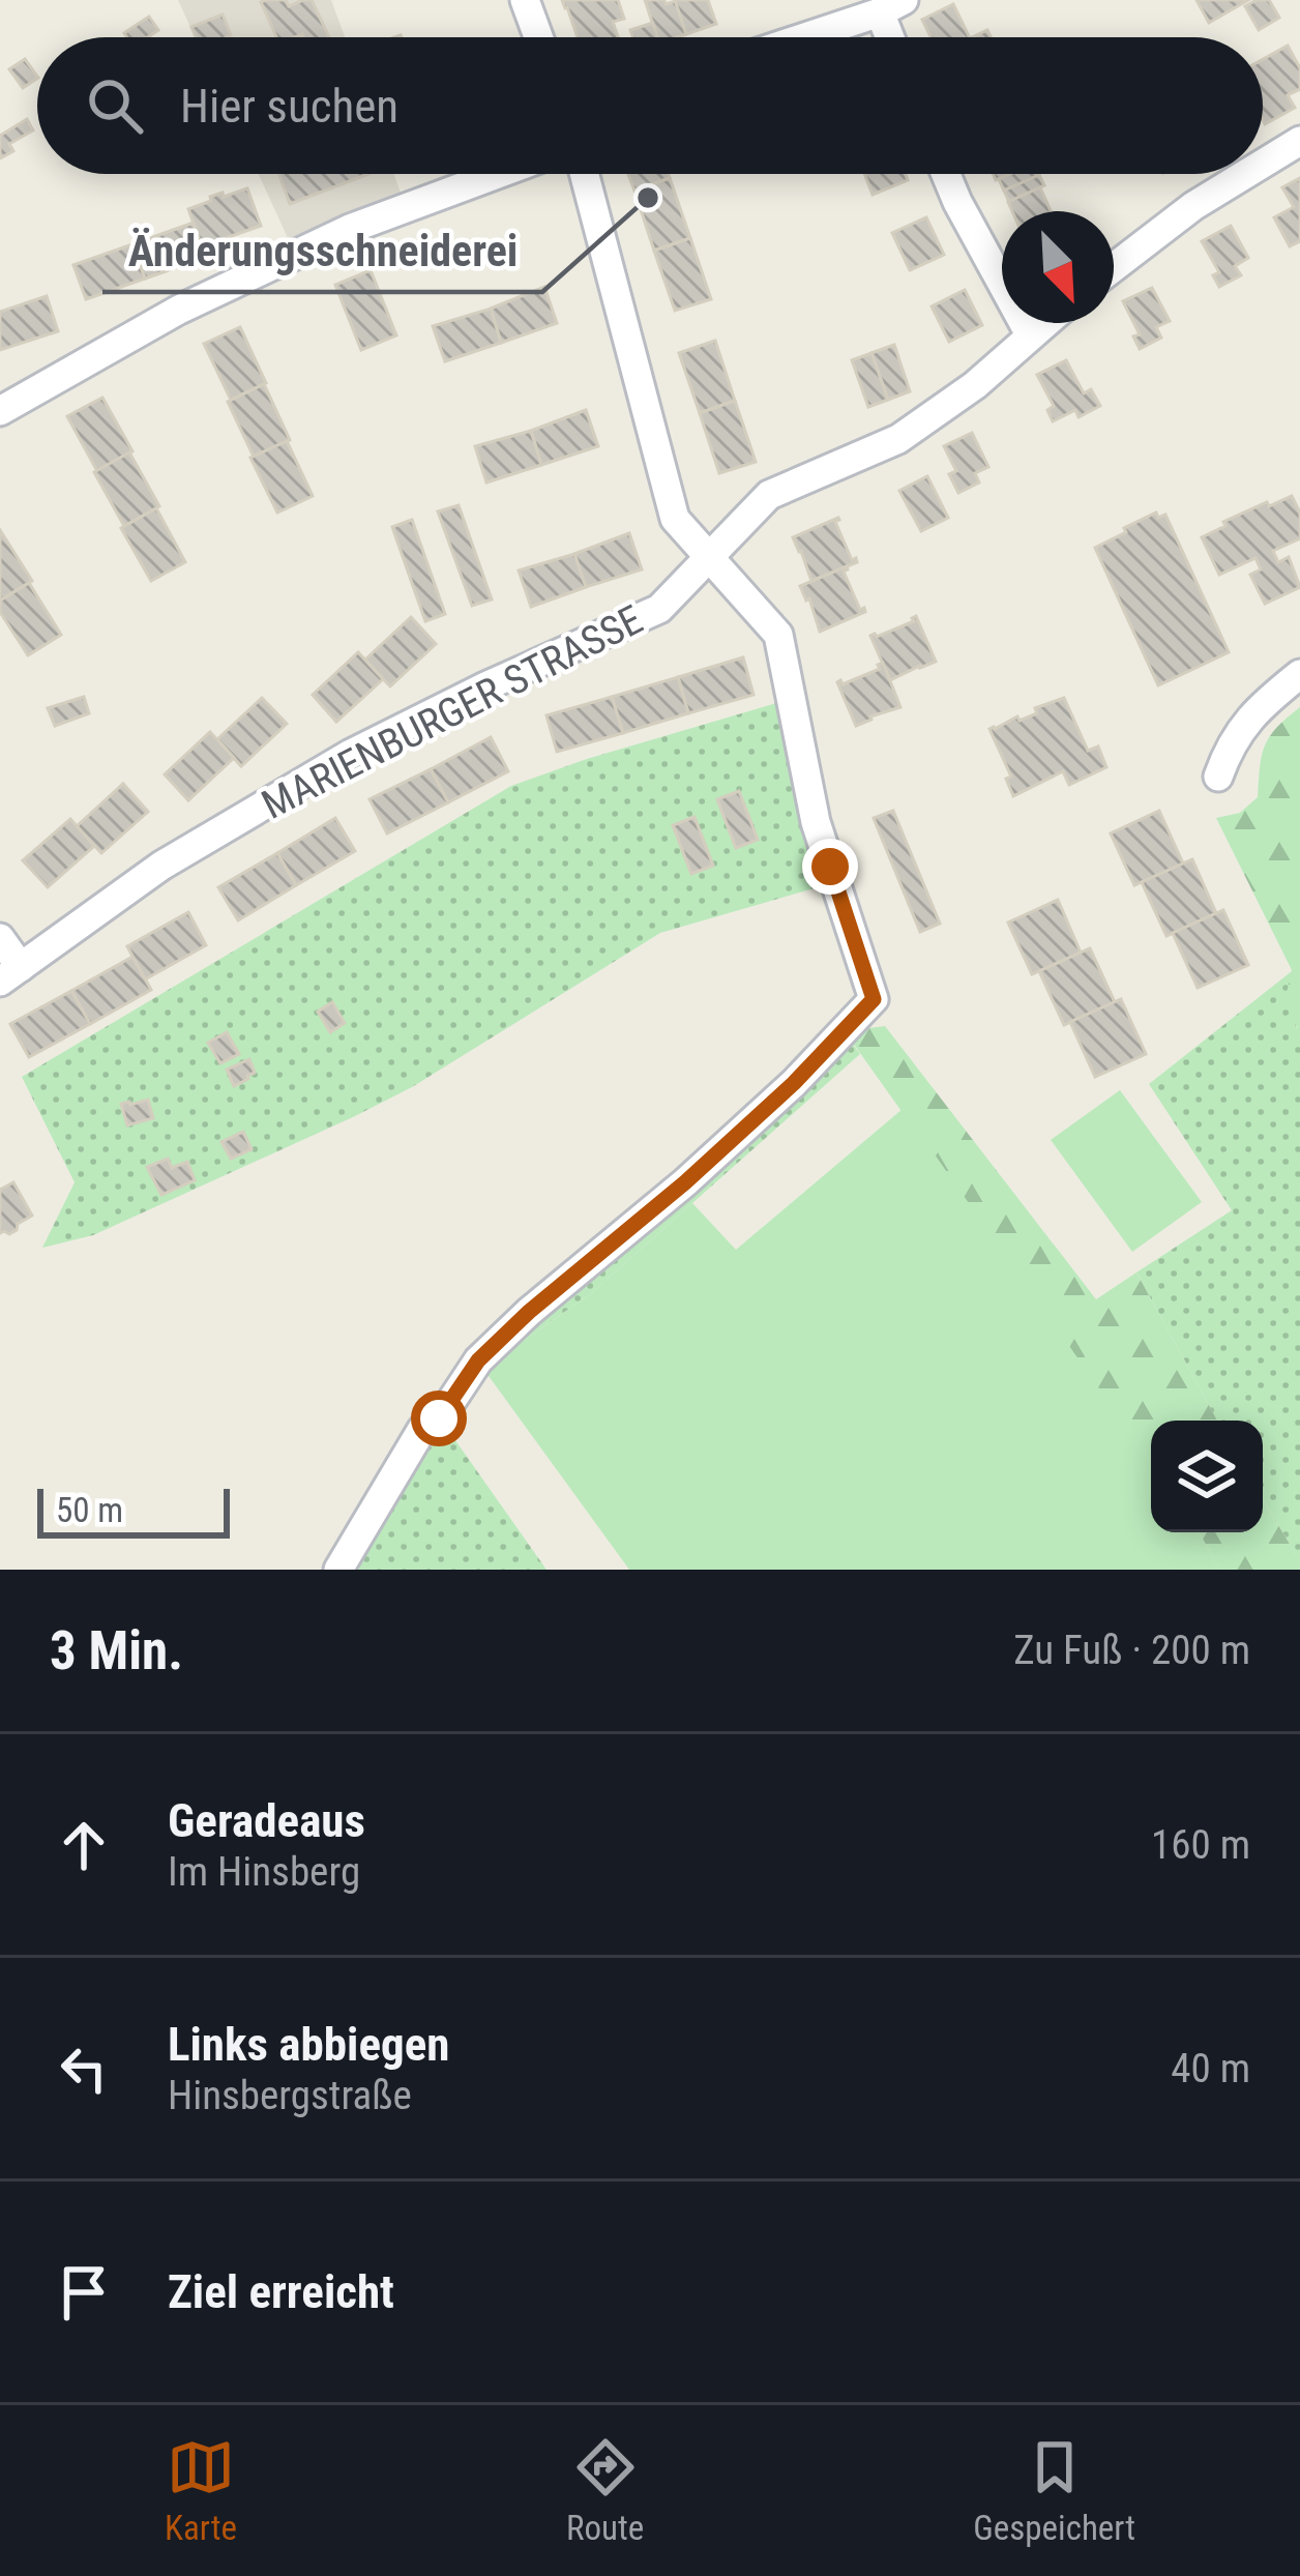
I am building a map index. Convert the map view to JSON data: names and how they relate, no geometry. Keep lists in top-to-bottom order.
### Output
{
  "streets": {
    "street": ["MARIENBURGER STRASSE"]
  },
  "places": ["Änderungsschneiderei"],
  "scale_bar": "50 m",
  "north": "bottom right",
  "page": {
    "search": "Hier suchen",
    "scale": "50 m",
    "heading": ["3 Min.", "Zu Fuß · 200 m"],
    "list": [
      ["Geradeaus", "Im Hinsberg", "160 m"],
      ["Links abbiegen", "Hinsbergstraße", "40 m"],
      "Ziel erreicht"
    ],
    "nav": ["Karte", "Route", "Gespeichert"]
  }
}
